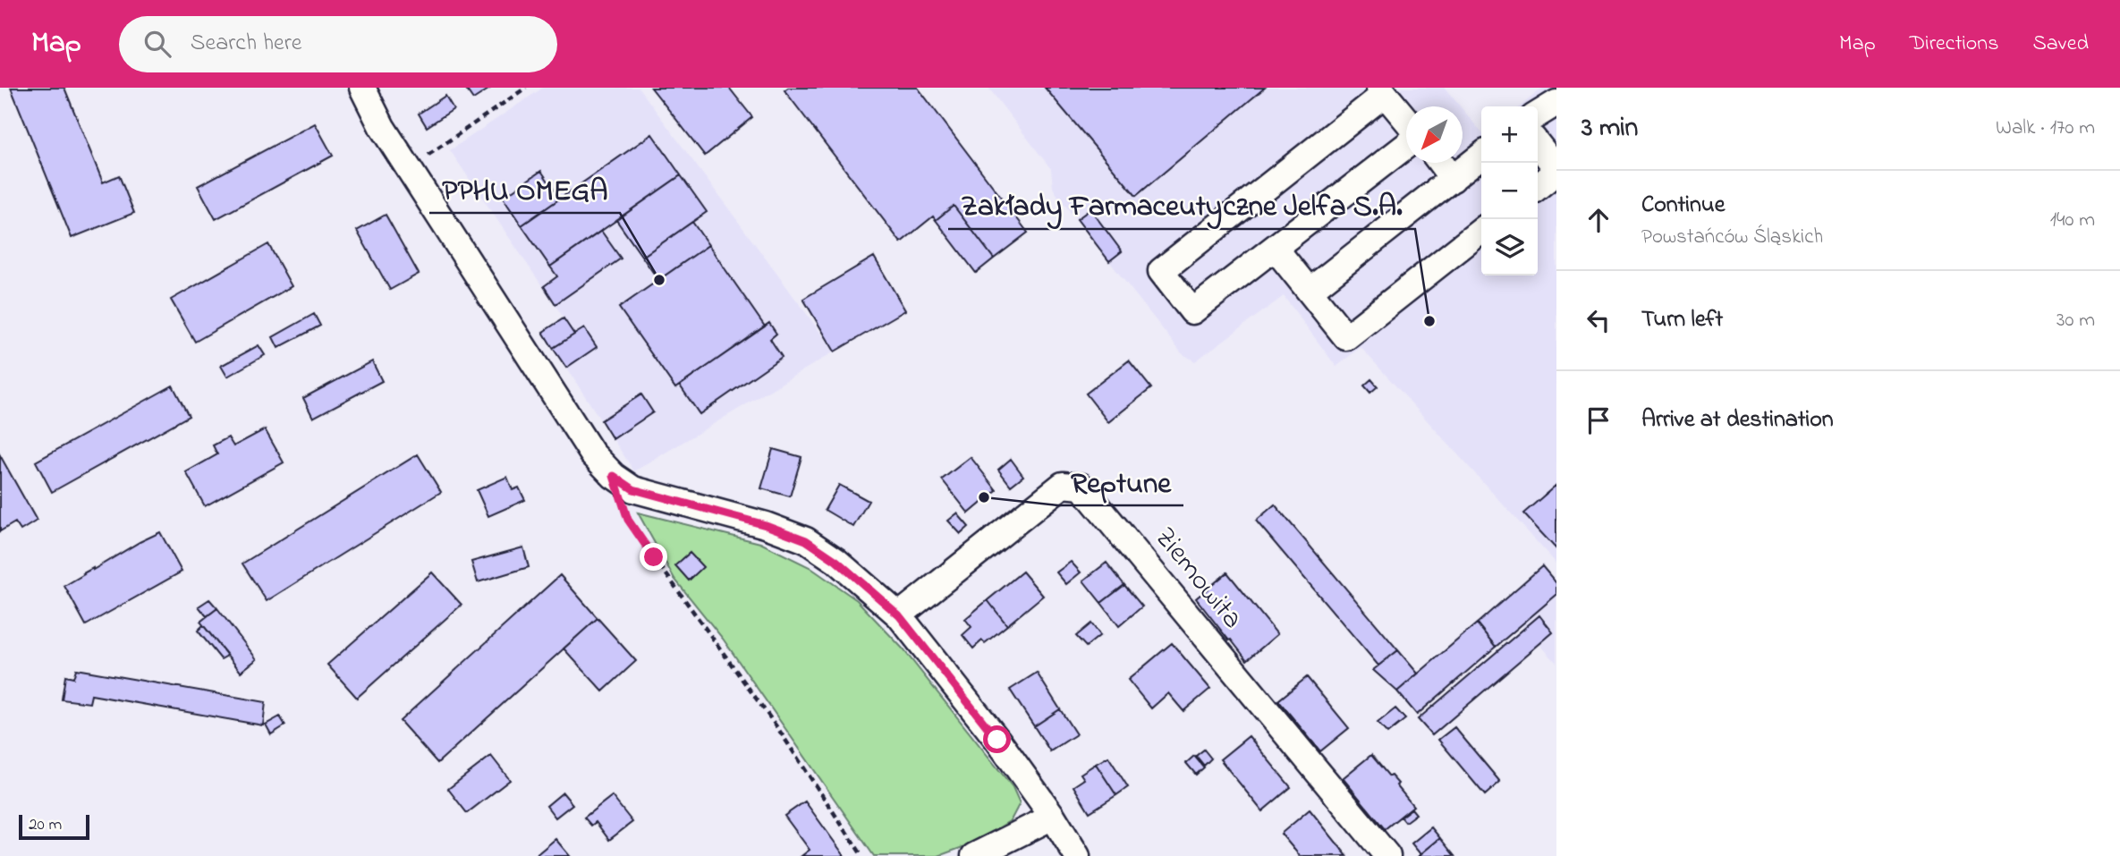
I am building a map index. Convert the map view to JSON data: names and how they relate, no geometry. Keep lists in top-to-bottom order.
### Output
{
  "streets": {
    "street": ["Ziemowita"]
  },
  "places": ["PPHU OMEGA", "Zakłady Farmaceutyczne Jelfa S.A.", "Reptune"],
  "scale_bar": "20 m",
  "north": "bottom left",
  "page": {
    "header": "Map",
    "search": "Search here",
    "nav": ["Map", "Directions", "Saved"],
    "heading": ["3 min", "Walk · 170 m"],
    "map_buttons": ["+", "−"],
    "list": [
      ["Continue", "Powstańców Śląskich", "140 m"],
      ["Turn left", "30 m"],
      "Arrive at destination"
    ],
    "scale": "20 m"
  }
}
